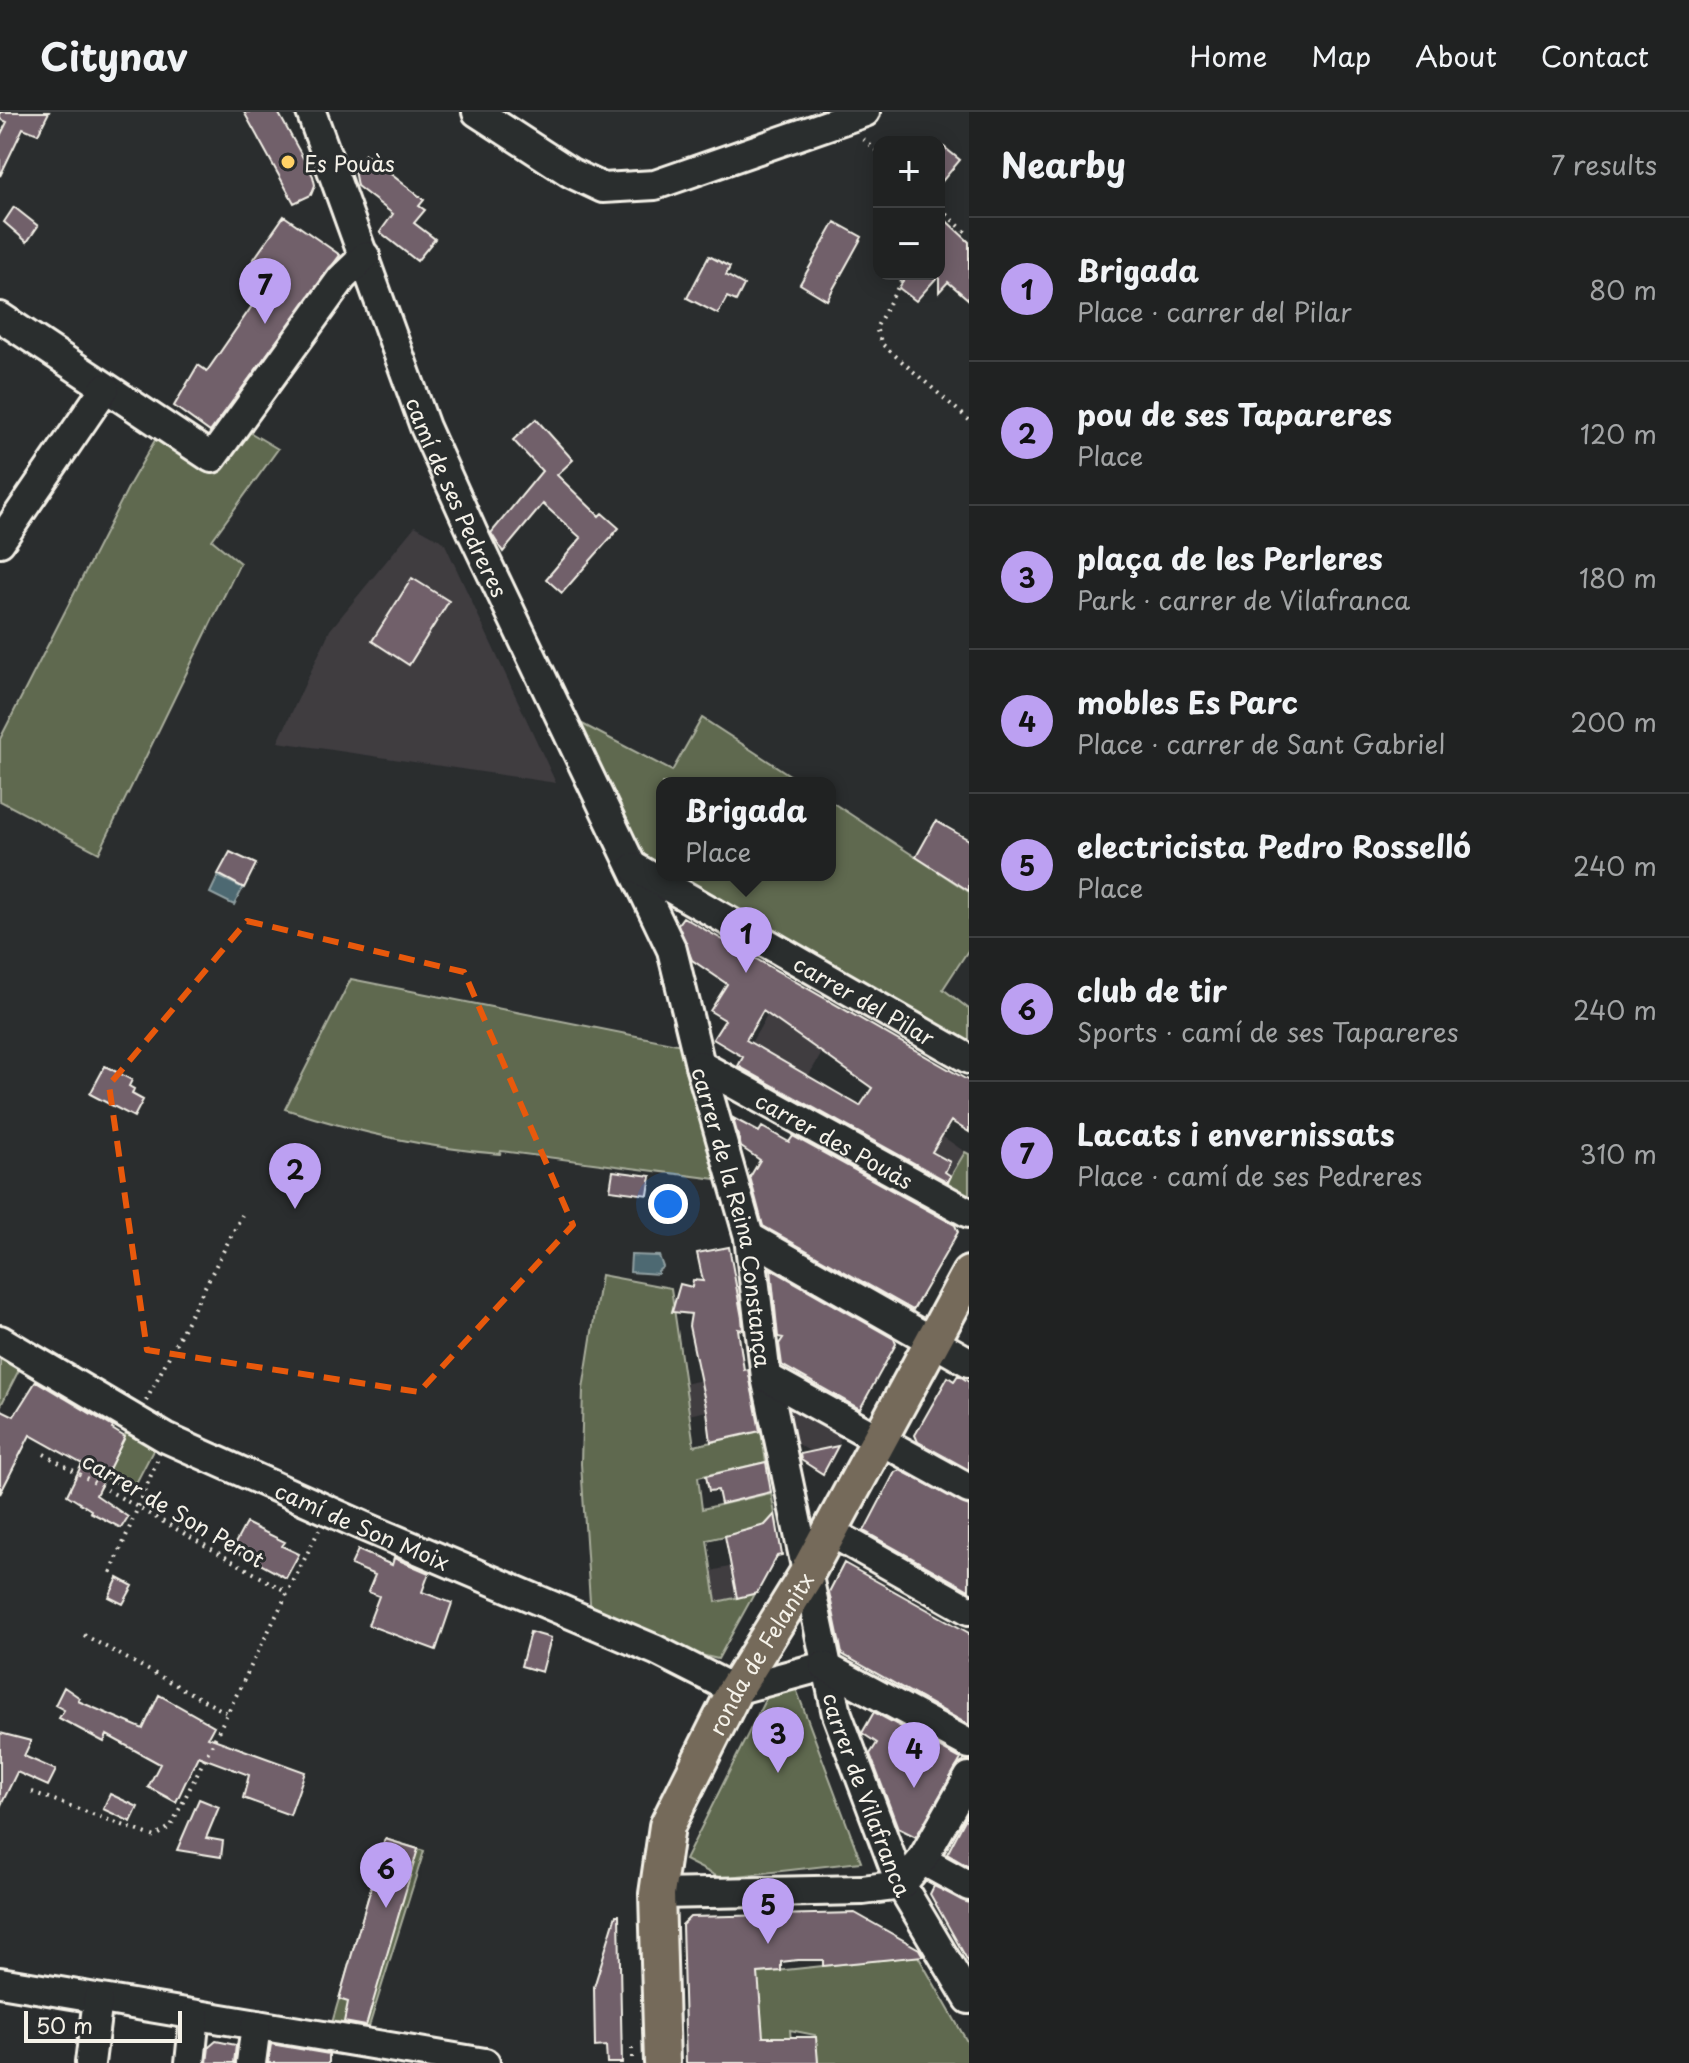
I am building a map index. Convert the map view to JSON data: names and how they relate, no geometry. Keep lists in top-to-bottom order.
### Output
{
  "streets": {
    "main road": ["ronda de Felanitx"],
    "street": [
      "camí de ses Pedreres",
      "carrer del Pilar",
      "carrer des Pouàs",
      "carrer de la Reina Constança",
      "camí de Son Moix",
      "carrer de Vilafranca"
    ],
    "path": ["carrer de Son Perot"]
  },
  "crossings": [
    ["camí de ses Pedreres", "carrer del Pilar"],
    ["camí de ses Pedreres", "carrer de la Reina Constança"],
    ["carrer del Pilar", "carrer de la Reina Constança"],
    ["carrer des Pouàs", "carrer de la Reina Constança"],
    ["carrer de la Reina Constança", "ronda de Felanitx"],
    ["carrer de la Reina Constança", "carrer de Vilafranca"],
    ["camí de Son Moix", "ronda de Felanitx"],
    ["ronda de Felanitx", "carrer de Vilafranca"]
  ],
  "places": ["Es Pouàs"],
  "scale_bar": "50 m",
  "page": {
    "header": "Citynav",
    "nav": [
      "Home",
      "Map",
      "About",
      "Contact"
    ],
    "heading": ["Nearby", "7 results"],
    "map_buttons": ["+", "−"],
    "list": [
      {
        "mark": "1",
        "name": "Brigada",
        "note": "Place · carrer del Pilar",
        "value": "80 m"
      },
      {
        "mark": "2",
        "name": "pou de ses Tapareres",
        "note": "Place",
        "value": "120 m"
      },
      {
        "mark": "3",
        "name": "plaça de les Perleres",
        "note": "Park · carrer de Vilafranca",
        "value": "180 m"
      },
      {
        "mark": "4",
        "name": "mobles Es Parc",
        "note": "Place · carrer de Sant Gabriel",
        "value": "200 m"
      },
      {
        "mark": "5",
        "name": "electricista Pedro Rosselló",
        "note": "Place",
        "value": "240 m"
      },
      {
        "mark": "6",
        "name": "club de tir",
        "note": "Sports · camí de ses Tapareres",
        "value": "240 m"
      },
      {
        "mark": "7",
        "name": "Lacats i envernissats",
        "note": "Place · camí de ses Pedreres",
        "value": "310 m"
      }
    ],
    "pins": [
      "7",
      "1",
      "2",
      "3",
      "4",
      "6",
      "5"
    ],
    "popup": ["Brigada", "Place"],
    "scale": "50 m"
  }
}
